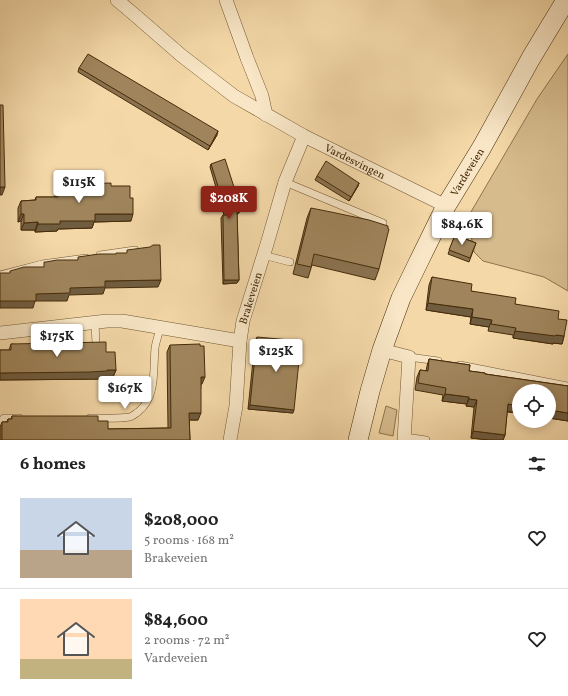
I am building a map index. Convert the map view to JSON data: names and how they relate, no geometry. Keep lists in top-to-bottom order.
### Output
{
  "streets": {
    "main road": ["Vardeveien"],
    "street": ["Vardesvingen", "Brakeveien"]
  },
  "crossings": [
    ["Vardesvingen", "Vardeveien"],
    ["Vardesvingen", "Brakeveien"]
  ],
  "page": {
    "price": [
      "$115K",
      "$208K",
      "$84.6K",
      "$175K",
      "$125K",
      "$167K"
    ],
    "heading": "6 homes",
    "list": [
      {
        "name": "$208,000",
        "note": "5 rooms · 168 m² · Brakeveien"
      },
      {
        "name": "$84,600",
        "note": "2 rooms · 72 m² · Vardeveien"
      }
    ]
  }
}
